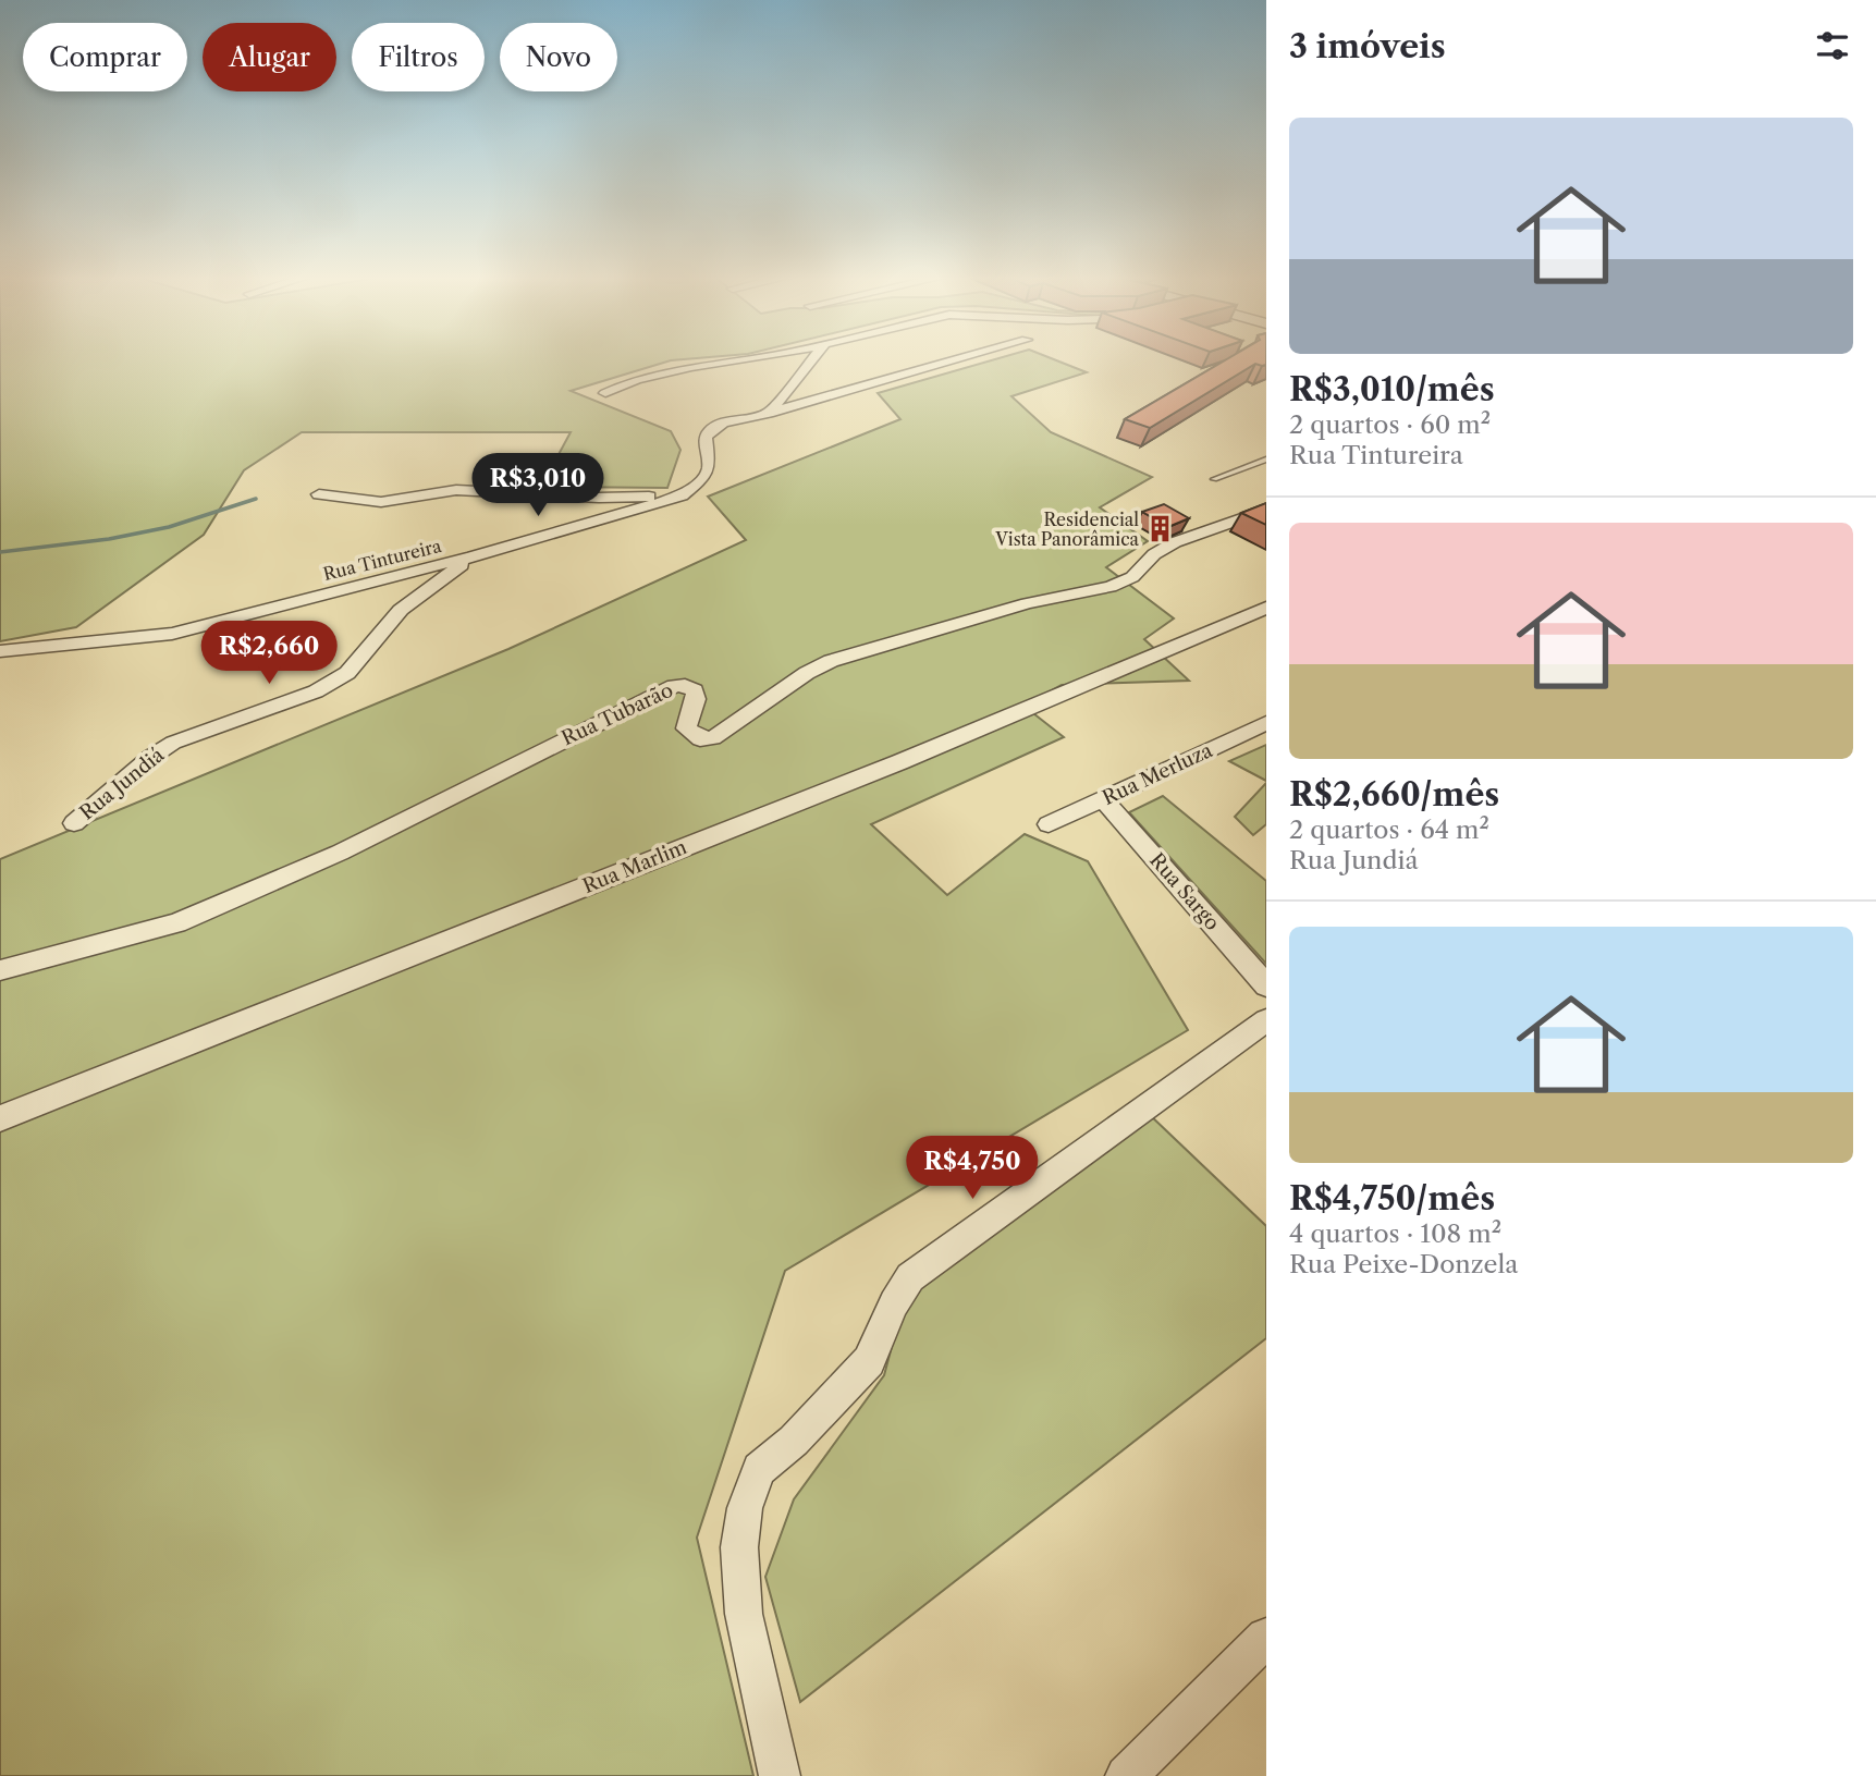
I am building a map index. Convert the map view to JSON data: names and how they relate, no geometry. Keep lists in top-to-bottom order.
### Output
{
  "streets": {
    "street": [
      "Rua Tintureira",
      "Rua Tubarão",
      "Rua Merluza",
      "Rua Jundiá",
      "Rua Marlim",
      "Rua Sargo"
    ]
  },
  "crossings": [
    ["Rua Tintureira", "Rua Jundiá"],
    ["Rua Merluza", "Rua Sargo"]
  ],
  "places": {
    "building": ["Residencial Vista Panorâmica"]
  },
  "page": {
    "heading": "3 imóveis",
    "chip": [
      "Comprar",
      "Alugar",
      "Filtros",
      "Novo"
    ],
    "list": [
      {
        "name": "R$3,010/mês",
        "note": "2 quartos · 60 m² · Rua Tintureira"
      },
      {
        "name": "R$2,660/mês",
        "note": "2 quartos · 64 m² · Rua Jundiá"
      },
      {
        "name": "R$4,750/mês",
        "note": "4 quartos · 108 m² · Rua Peixe-Donzela"
      }
    ],
    "price": ["R$3,010", "R$2,660", "R$4,750"]
  }
}
